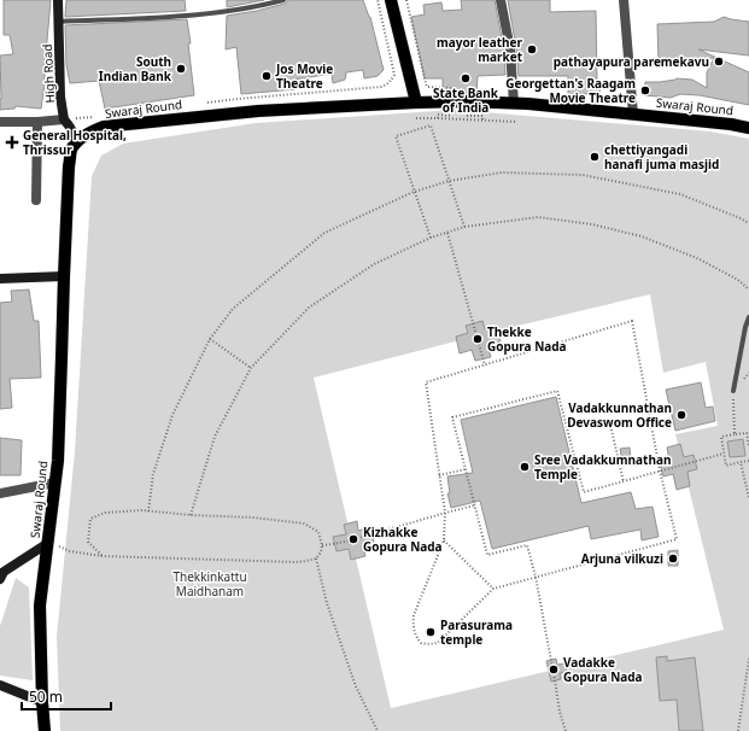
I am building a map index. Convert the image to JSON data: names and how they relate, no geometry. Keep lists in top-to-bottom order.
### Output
{
  "streets": {
    "main road": ["High Road", "Swaraj Round"]
  },
  "crossings": [
    ["High Road", "Swaraj Round"]
  ],
  "parks": ["Thekkinkattu Maidhanam"],
  "places": {
    "other": [
      "mayor leather market",
      "pathayapura paremekavu",
      "South Indian Bank",
      "Jos Movie Theatre",
      "State Bank of India",
      "Georgettan's Raagam Movie Theatre",
      "chettiyangadi hanafi juma masjid",
      "Thekke Gopura Nada",
      "Vadakkunnathan Devaswom Office",
      "Sree Vadakkumnathan Temple",
      "Kizhakke Gopura Nada",
      "Arjuna vilkuzi",
      "Parasurama temple",
      "Vadakke Gopura Nada"
    ],
    "health": ["General Hospital, Thrissur"]
  },
  "scale_bar": "50 m"
}
